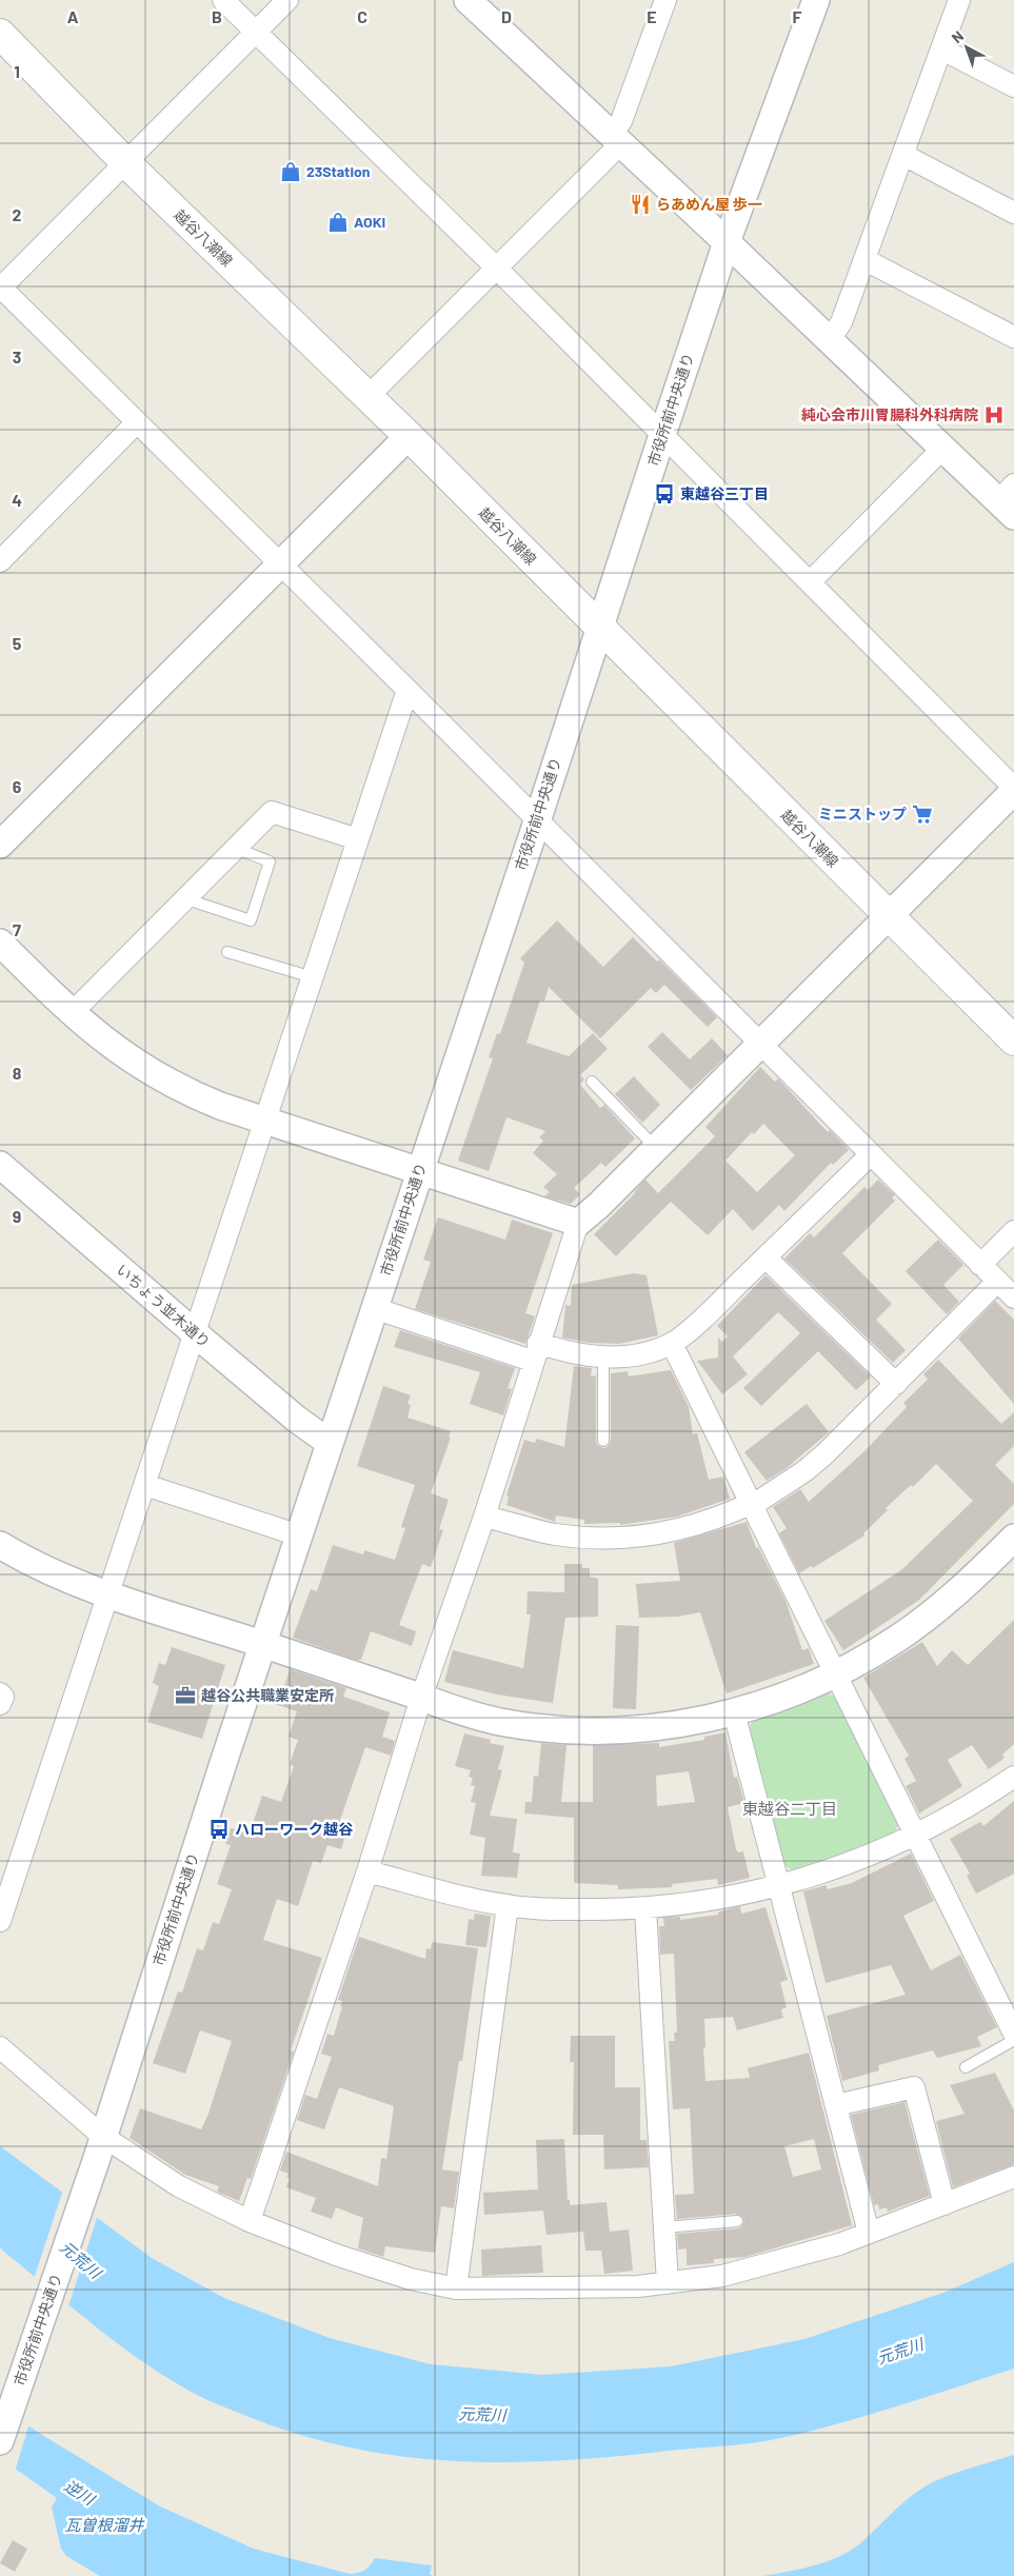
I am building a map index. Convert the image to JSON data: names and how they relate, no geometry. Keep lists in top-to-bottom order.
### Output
{
  "streets": {
    "main road": ["越谷八潮線"],
    "street": ["市役所前中央通り", "いちょう並木通り"]
  },
  "crossings": [
    ["越谷八潮線", "市役所前中央通り"],
    ["市役所前中央通り", "いちょう並木通り"]
  ],
  "districts": ["東越谷二丁目"],
  "water": ["元荒川", "逆川", "瓦曽根溜井"],
  "places": {
    "shop": ["23Station", "AOKI"],
    "restaurant": ["らあめん屋 歩一"],
    "hospital": ["純心会市川胃腸科外科病院"],
    "bus stop": ["東越谷三丁目", "ハローワーク越谷"],
    "supermarket": ["ミニストップ"],
    "office": ["越谷公共職業安定所"]
  },
  "north": "top left",
  "grid": {
    "columns": [
      "A",
      "B",
      "C",
      "D",
      "E",
      "F"
    ],
    "rows": [
      "1",
      "2",
      "3",
      "4",
      "5",
      "6",
      "7",
      "8",
      "9"
    ]
  }
}
